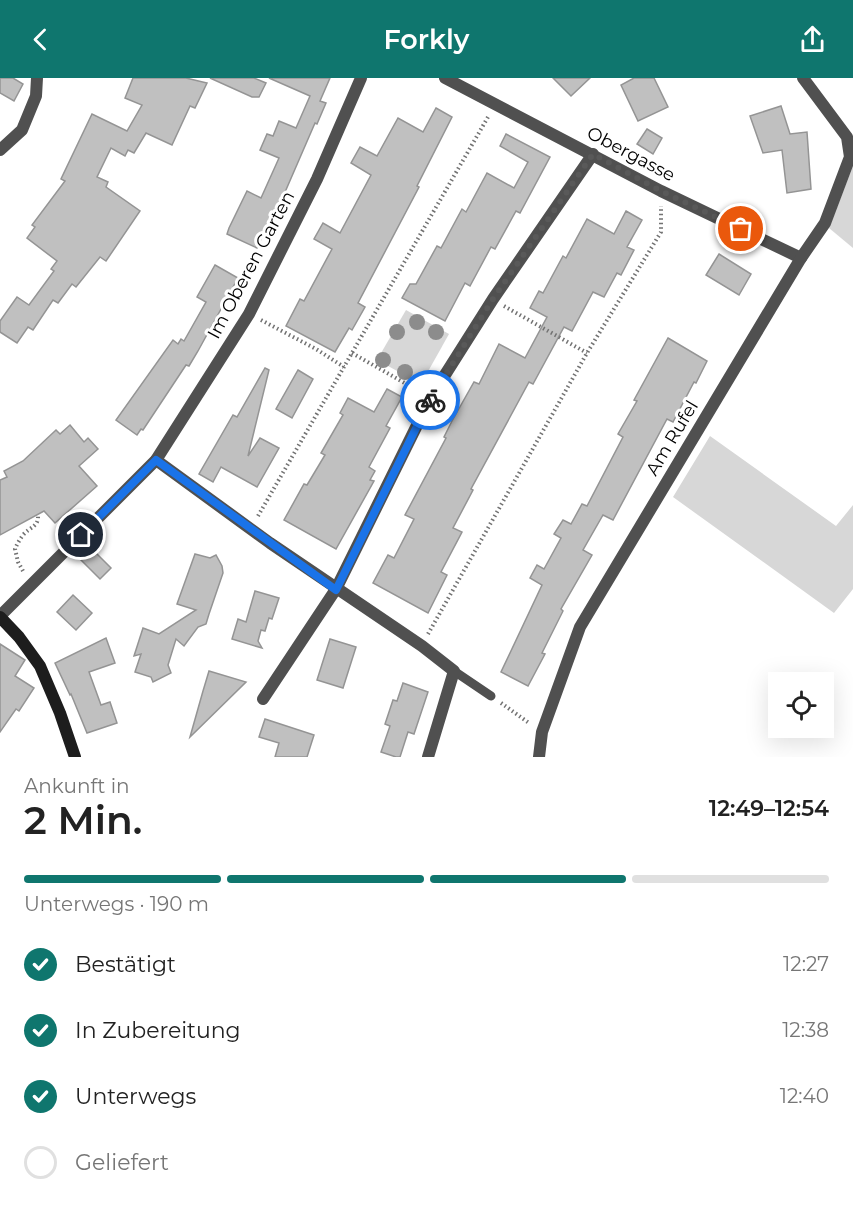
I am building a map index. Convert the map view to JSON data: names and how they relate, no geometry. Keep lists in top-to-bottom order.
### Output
{
  "streets": {
    "street": ["Obergasse", "Im Oberen Garten", "Am Rufel"]
  },
  "crossings": [
    ["Obergasse", "Am Rufel"]
  ],
  "page": {
    "header": "Forkly",
    "heading": ["2 Min.", "Ankunft in", "12:49–12:54"],
    "bar": "Unterwegs · 190 m",
    "list": [
      ["Bestätigt", "12:27"],
      ["In Zubereitung", "12:38"],
      ["Unterwegs", "12:40"],
      "Geliefert"
    ]
  }
}
